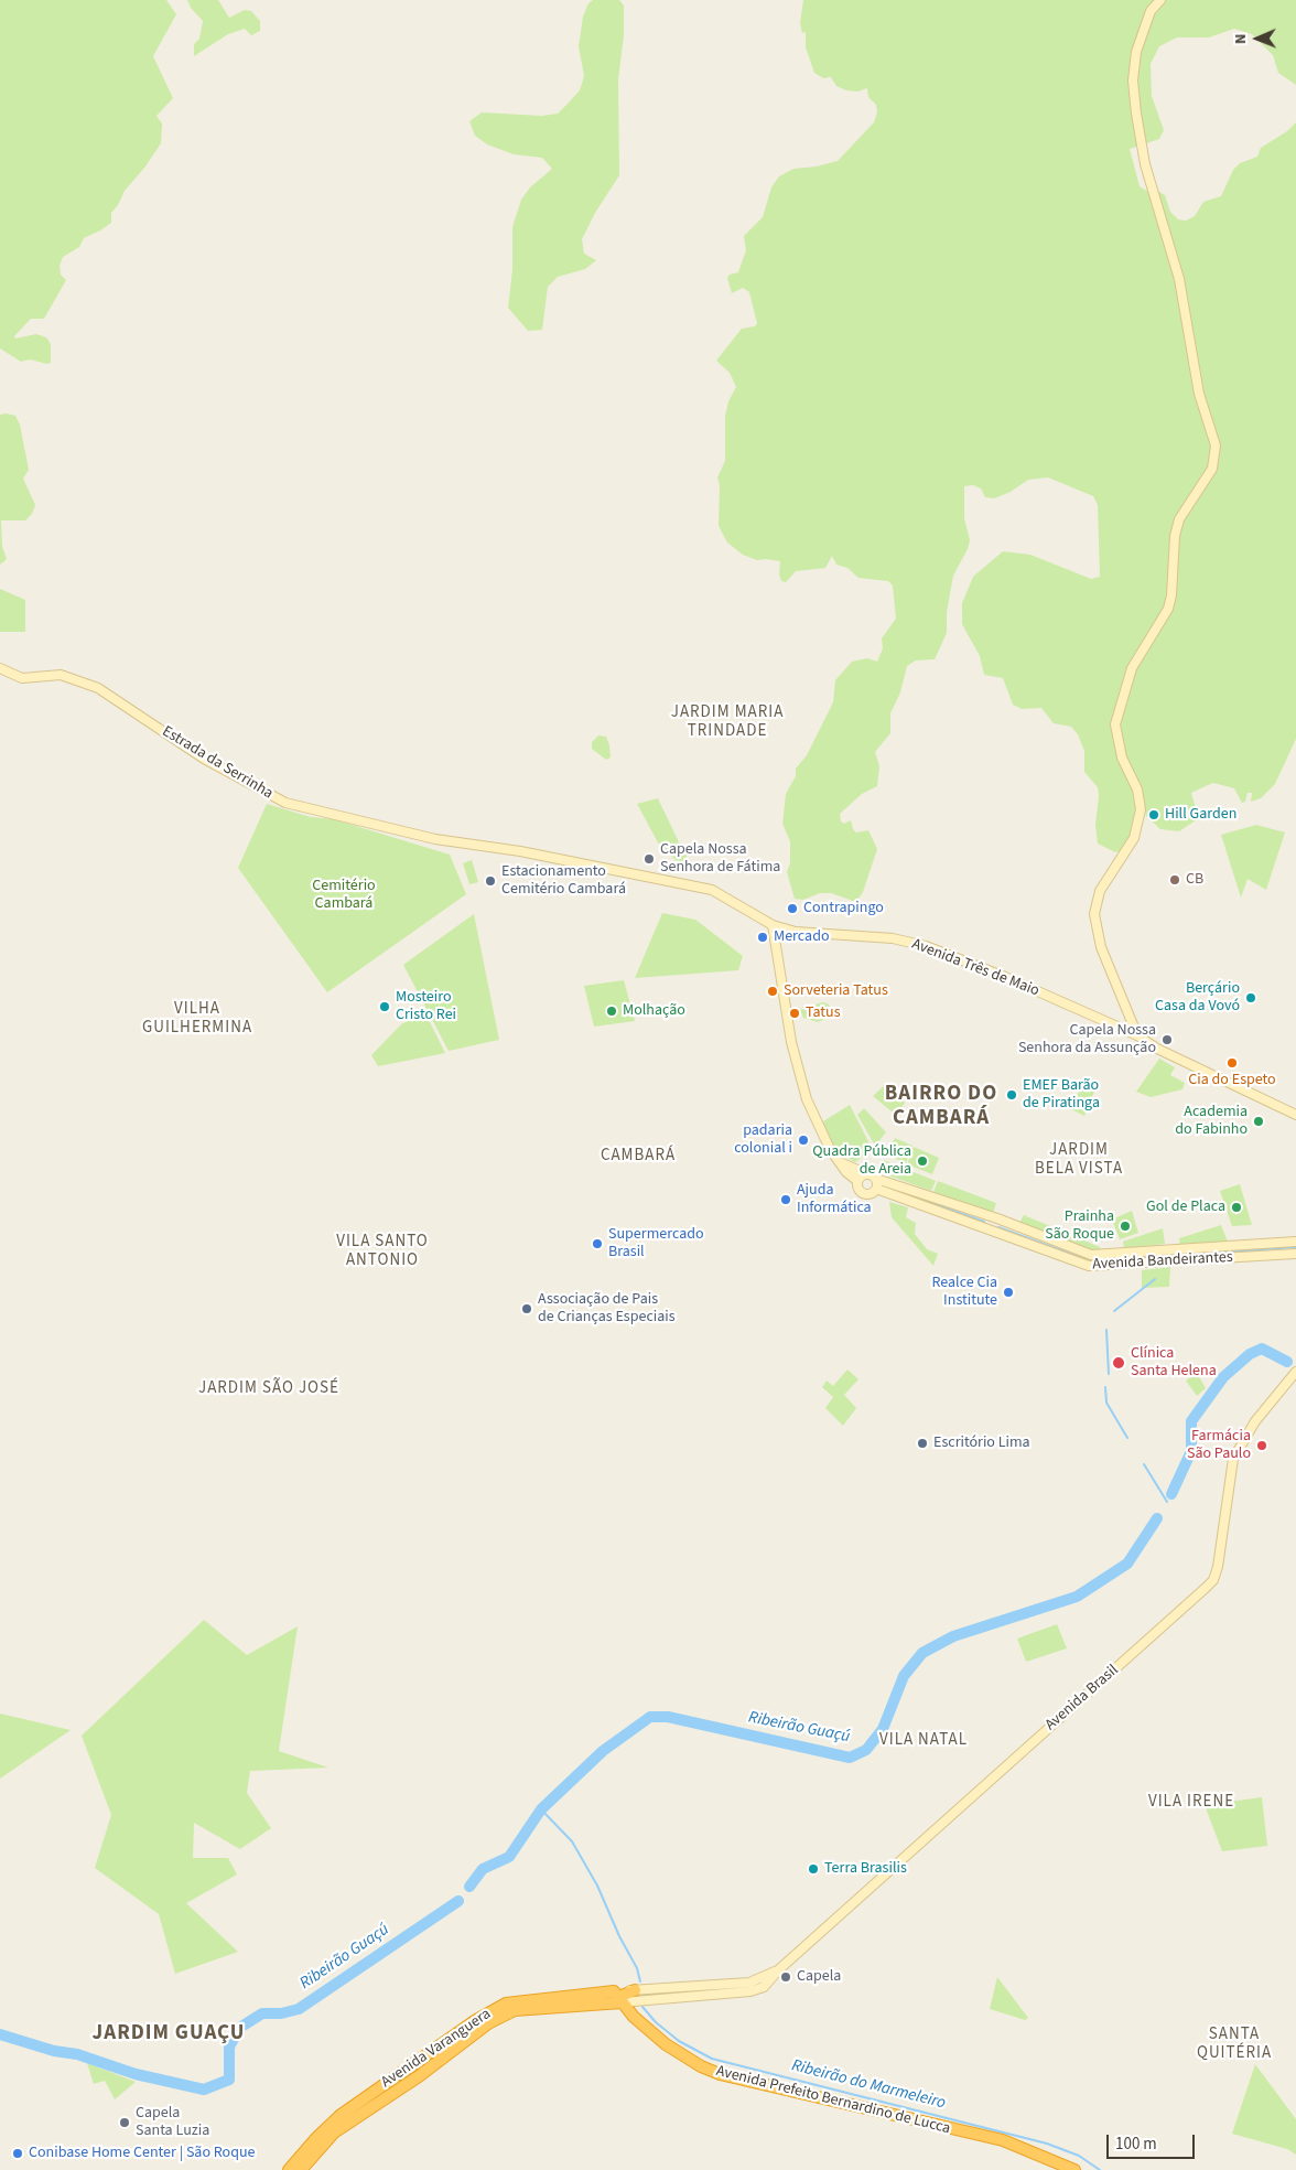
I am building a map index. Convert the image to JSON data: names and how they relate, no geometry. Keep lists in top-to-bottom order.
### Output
{
  "streets": {
    "highway": ["Avenida Varanguera", "Avenida Prefeito Bernardino de Lucca"],
    "street": [
      "Estrada da Serrinha",
      "Avenida Três de Maio",
      "Avenida Bandeirantes",
      "Avenida Brasil"
    ]
  },
  "crossings": [
    ["Estrada da Serrinha", "Avenida Três de Maio"],
    ["Avenida Varanguera", "Avenida Prefeito Bernardino de Lucca"]
  ],
  "districts": [
    "JARDIM MARIA TRINDADE",
    "VILHA GUILHERMINA",
    "BAIRRO DO CAMBARÁ",
    "JARDIM BELA VISTA",
    "CAMBARÁ",
    "VILA SANTO ANTONIO",
    "JARDIM SÃO JOSÉ",
    "VILA NATAL",
    "VILA IRENE",
    "JARDIM GUAÇU",
    "SANTA QUITÉRIA"
  ],
  "water": ["Ribeirão Guaçú", "Ribeirão do Marmeleiro"],
  "parks": ["Cemitério Cambará"],
  "places": [
    "Hill Garden",
    "Capela Nossa Senhora de Fátima",
    "CB",
    "Estacionamento Cemitério Cambará",
    "Contrapingo",
    "Mercado",
    "Sorveteria Tatus",
    "Berçário Casa da Vovó",
    "Mosteiro Cristo Rei",
    "Molhação",
    "Tatus",
    "Capela Nossa Senhora da Assunção",
    "Cia do Espeto",
    "EMEF Barão de Piratinga",
    "Academia do Fabinho",
    "padaria colonial i",
    "Quadra Pública de Areia",
    "Ajuda Informática",
    "Gol de Placa",
    "Prainha São Roque",
    "Supermercado Brasil",
    "Realce Cia Institute",
    "Associação de Pais de Crianças Especiais",
    "Clínica Santa Helena",
    "Escritório Lima",
    "Farmácia São Paulo",
    "Terra Brasilis",
    "Capela",
    "Capela Santa Luzia",
    "Conibase Home Center | São Roque"
  ],
  "scale_bar": "100 m",
  "north": "left"
}
